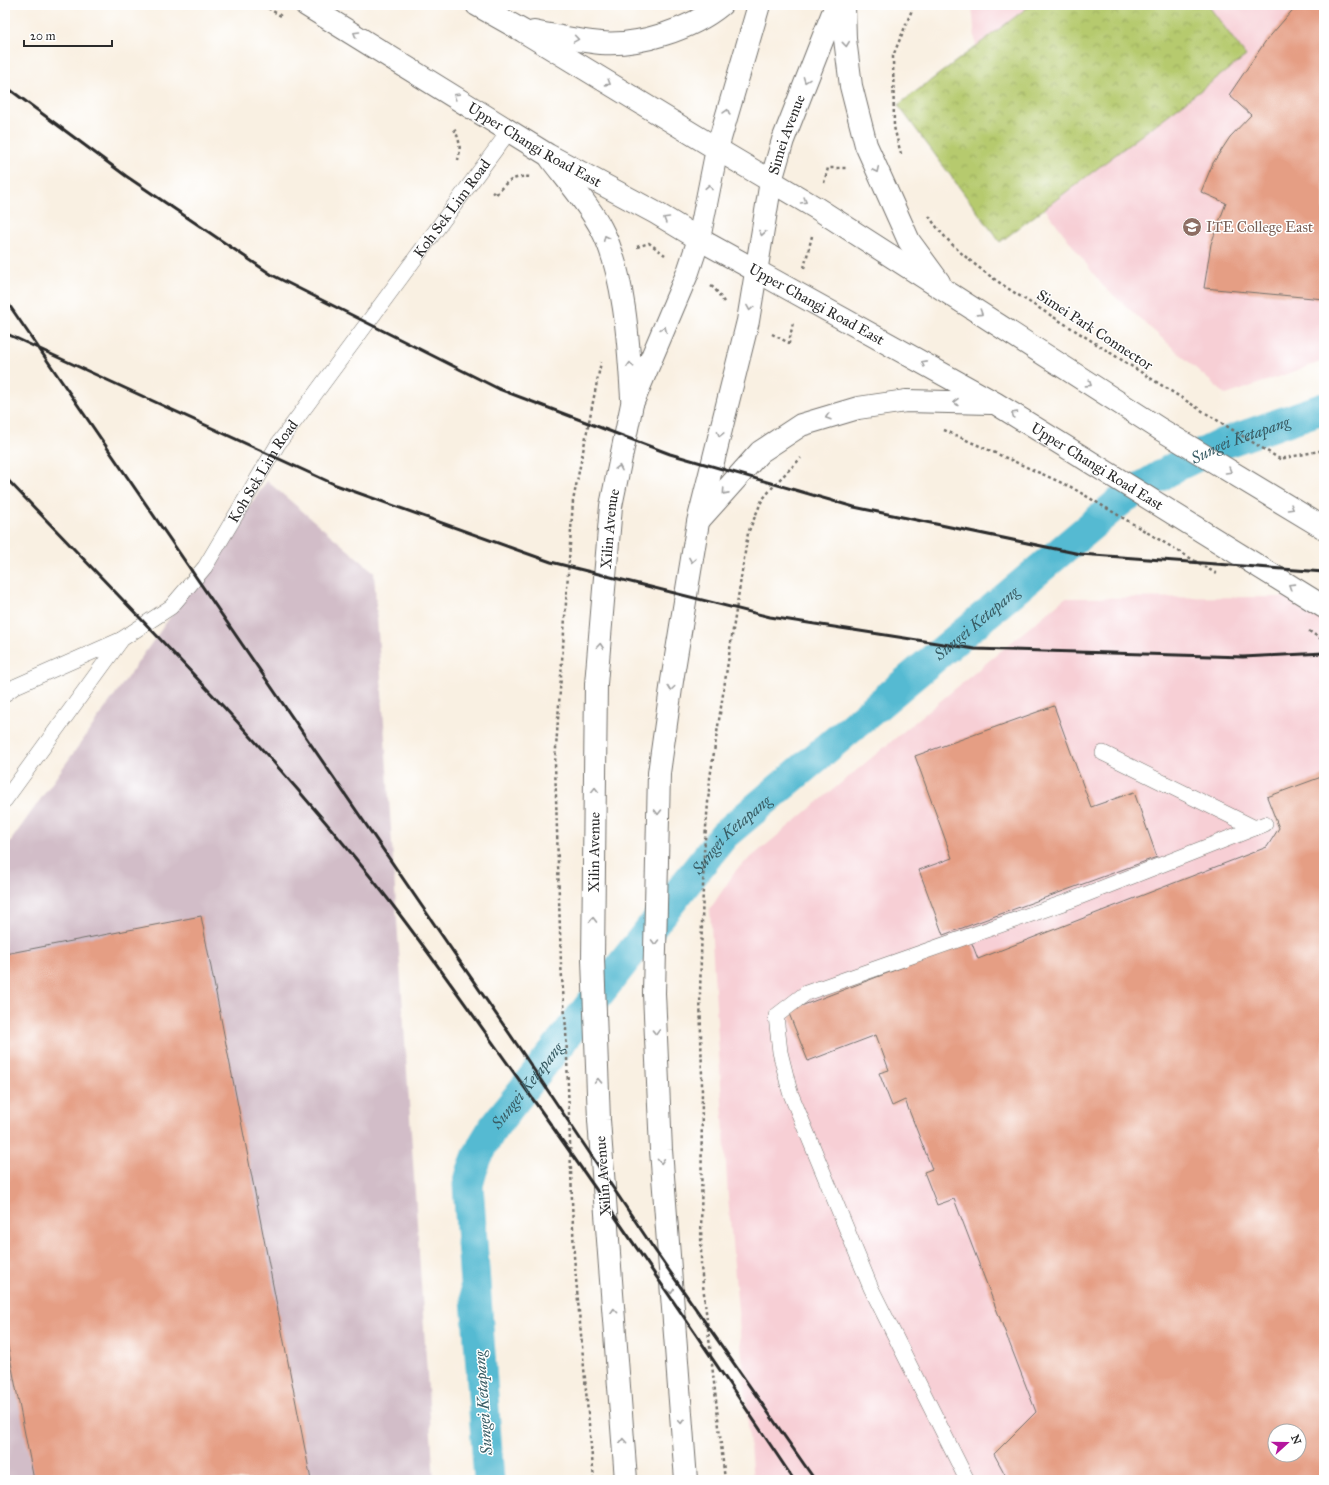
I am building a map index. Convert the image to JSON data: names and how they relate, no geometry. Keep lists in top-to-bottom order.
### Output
{
  "streets": {
    "main road": ["Simei Avenue", "Upper Changi Road East", "Xilin Avenue"],
    "lane": ["Koh Sek Lim Road"],
    "path": ["Simei Park Connector"]
  },
  "crossings": [
    ["Simei Avenue", "Upper Changi Road East"],
    ["Upper Changi Road East", "Koh Sek Lim Road"],
    ["Upper Changi Road East", "Xilin Avenue"]
  ],
  "water": ["Sungei Ketapang"],
  "places": {
    "school or university": ["ITE College East"]
  },
  "scale_bar": "20 m",
  "north": "right"
}
